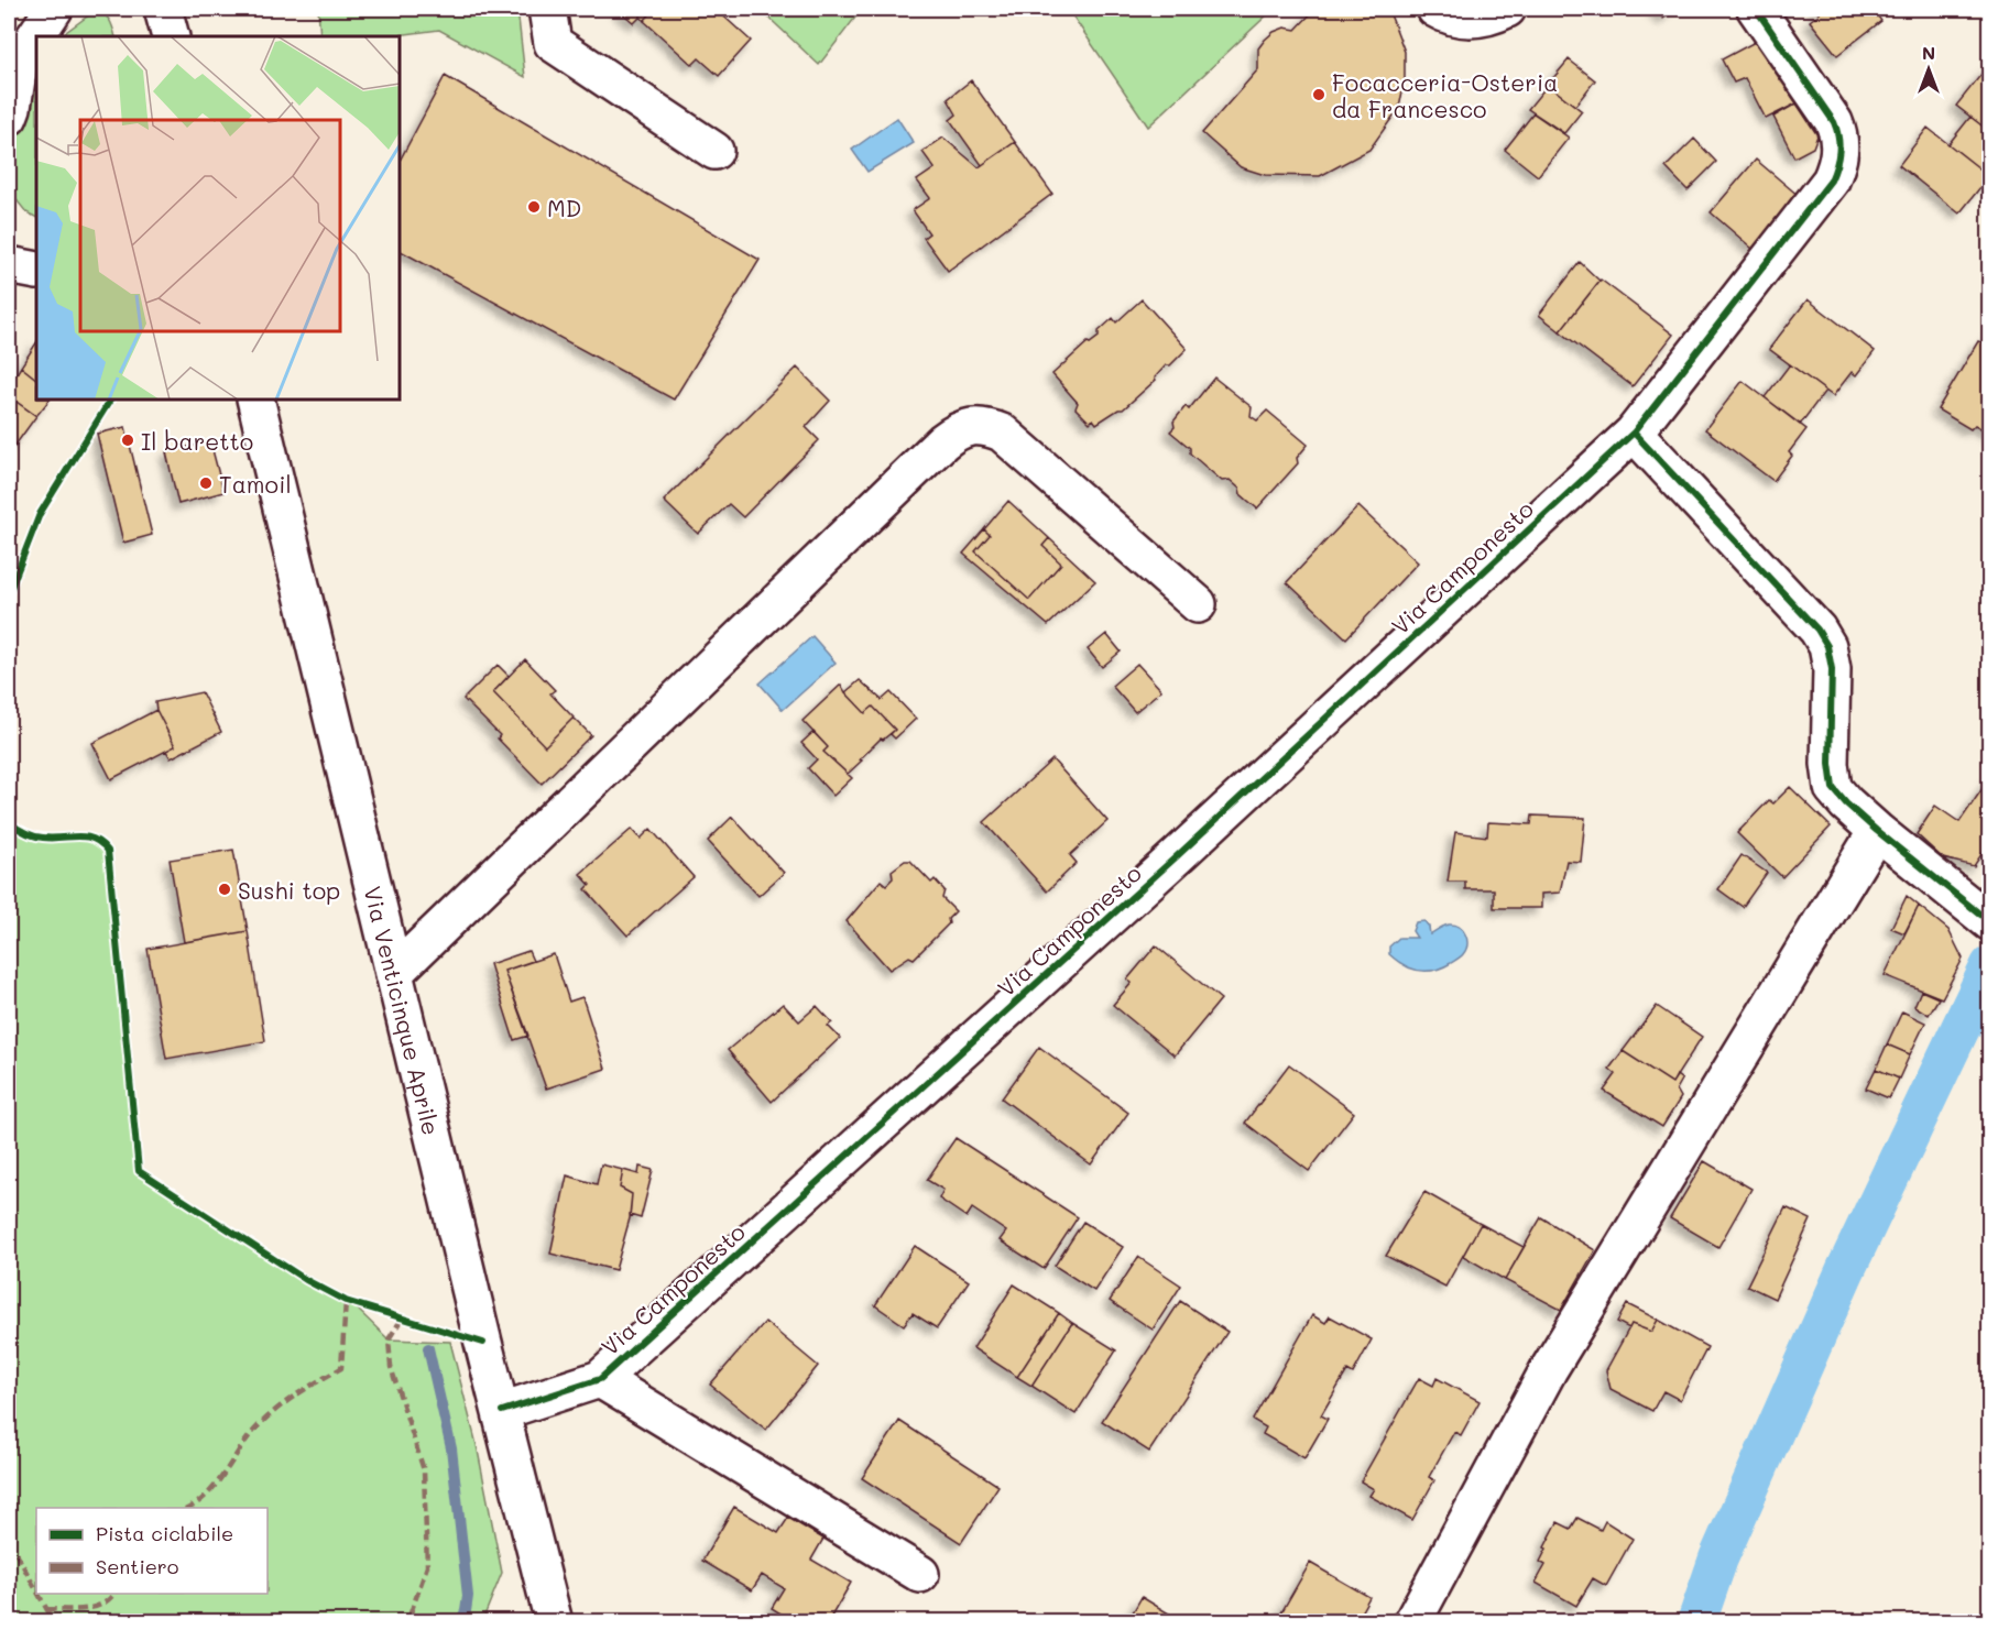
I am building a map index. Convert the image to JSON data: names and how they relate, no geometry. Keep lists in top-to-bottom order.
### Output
{
  "streets": {
    "street": ["Via Camponesto", "Via Venticinque Aprile"]
  },
  "crossings": [
    ["Via Camponesto", "Via Venticinque Aprile"]
  ],
  "places": [
    "Focacceria-Osteria da Francesco",
    "MD",
    "Il baretto",
    "Tamoil",
    "Sushi top"
  ],
  "legend": ["Pista ciclabile", "Sentiero"],
  "north": "top"
}
